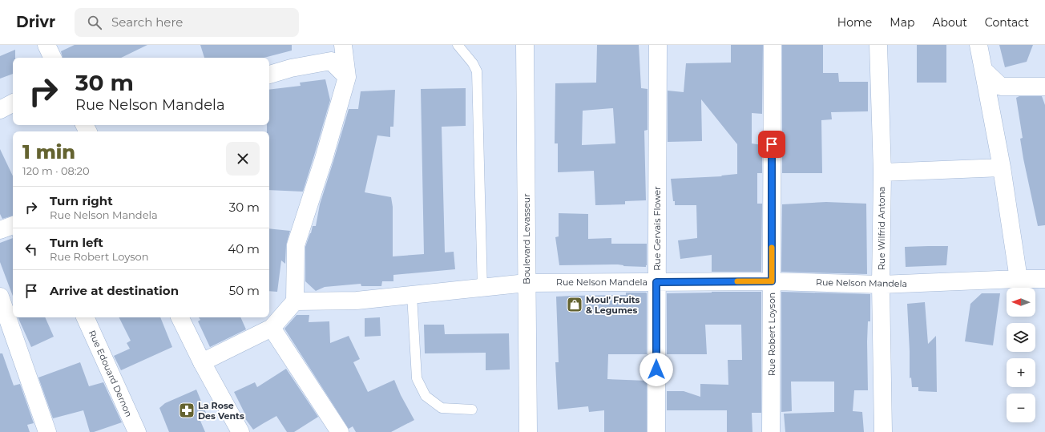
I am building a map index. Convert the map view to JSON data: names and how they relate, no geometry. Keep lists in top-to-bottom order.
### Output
{
  "streets": {
    "street": [
      "Rue Gervais Flower",
      "Rue Wilfrid Antona",
      "Boulevard Levasseur",
      "Rue Nelson Mandela",
      "Rue Robert Loyson",
      "Rue Edouard Dernon"
    ]
  },
  "crossings": [
    ["Rue Gervais Flower", "Rue Nelson Mandela"],
    ["Rue Wilfrid Antona", "Rue Nelson Mandela"],
    ["Boulevard Levasseur", "Rue Nelson Mandela"],
    ["Rue Nelson Mandela", "Rue Robert Loyson"]
  ],
  "places": {
    "shop": ["Moul' Fruits & Legumes"],
    "pharmacy": ["La Rose Des Vents"]
  },
  "north": "left",
  "page": {
    "header": "Drivr",
    "search": "Search here",
    "nav": [
      "Home",
      "Map",
      "About",
      "Contact"
    ],
    "turn": ["30 m", "Rue Nelson Mandela"],
    "heading": ["1 min", "120 m · 08:20"],
    "list": [
      {
        "name": "Turn right",
        "note": "Rue Nelson Mandela",
        "value": "30 m"
      },
      {
        "name": "Turn left",
        "note": "Rue Robert Loyson",
        "value": "40 m"
      },
      {
        "name": "Arrive at destination",
        "value": "50 m"
      }
    ],
    "map_buttons": ["+", "−"]
  }
}
